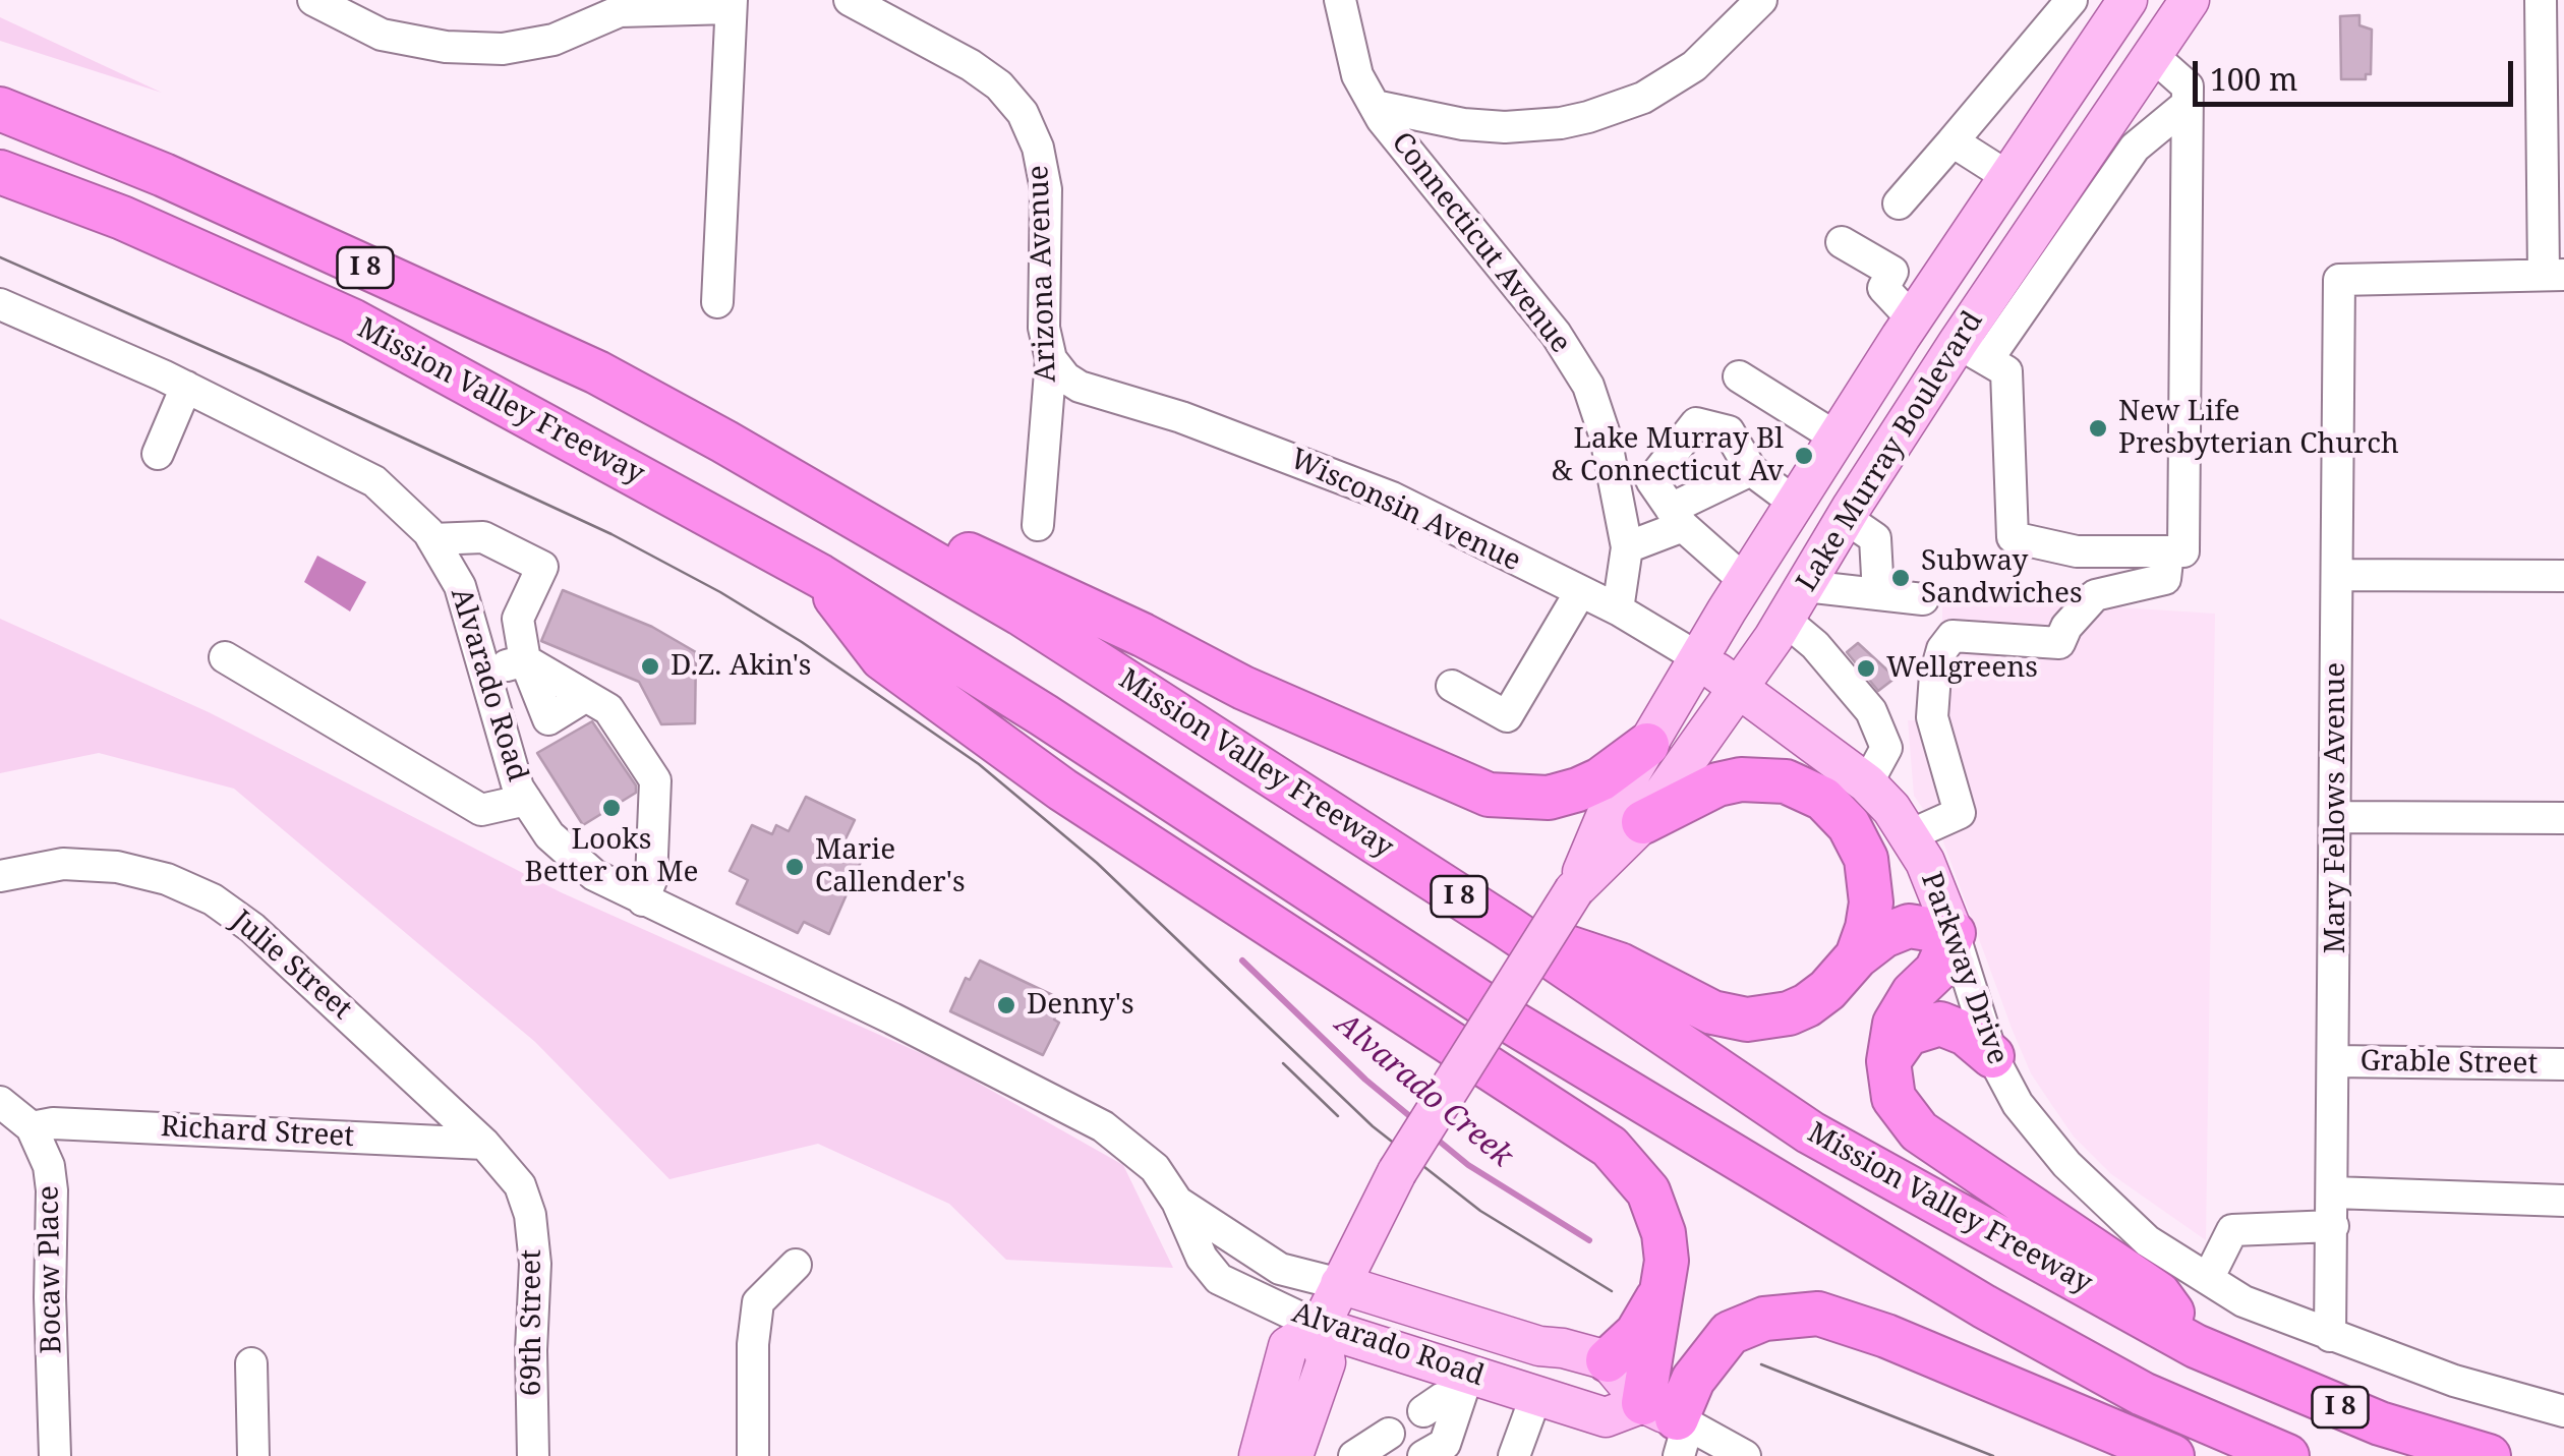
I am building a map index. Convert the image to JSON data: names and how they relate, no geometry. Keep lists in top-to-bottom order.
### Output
{
  "streets": {
    "highway": ["I 8", "Mission Valley Freeway"],
    "main road": ["Lake Murray Boulevard", "Alvarado Road", "Parkway Drive"],
    "street": [
      "Connecticut Avenue",
      "Arizona Avenue",
      "Wisconsin Avenue",
      "Mary Fellows Avenue",
      "Julie Street",
      "Grable Street",
      "Richard Street",
      "Bocaw Place",
      "69th Street"
    ]
  },
  "crossings": [
    ["Connecticut Avenue", "Wisconsin Avenue"],
    ["Arizona Avenue", "Wisconsin Avenue"],
    ["Lake Murray Boulevard", "Wisconsin Avenue"],
    ["Lake Murray Boulevard", "Alvarado Road"],
    ["Lake Murray Boulevard", "Parkway Drive"],
    ["Wisconsin Avenue", "Parkway Drive"],
    ["Mary Fellows Avenue", "Parkway Drive"],
    ["Mary Fellows Avenue", "Grable Street"],
    ["Julie Street", "Richard Street"],
    ["Julie Street", "69th Street"],
    ["Richard Street", "Bocaw Place"],
    ["Richard Street", "69th Street"]
  ],
  "water": ["Alvarado Creek"],
  "places": [
    "New Life Presbyterian Church",
    "Lake Murray Bl & Connecticut Av",
    "Subway Sandwiches",
    "D.Z. Akin's",
    "Wellgreens",
    "Looks Better on Me",
    "Marie Callender's",
    "Denny's"
  ],
  "scale_bar": "100 m"
}
